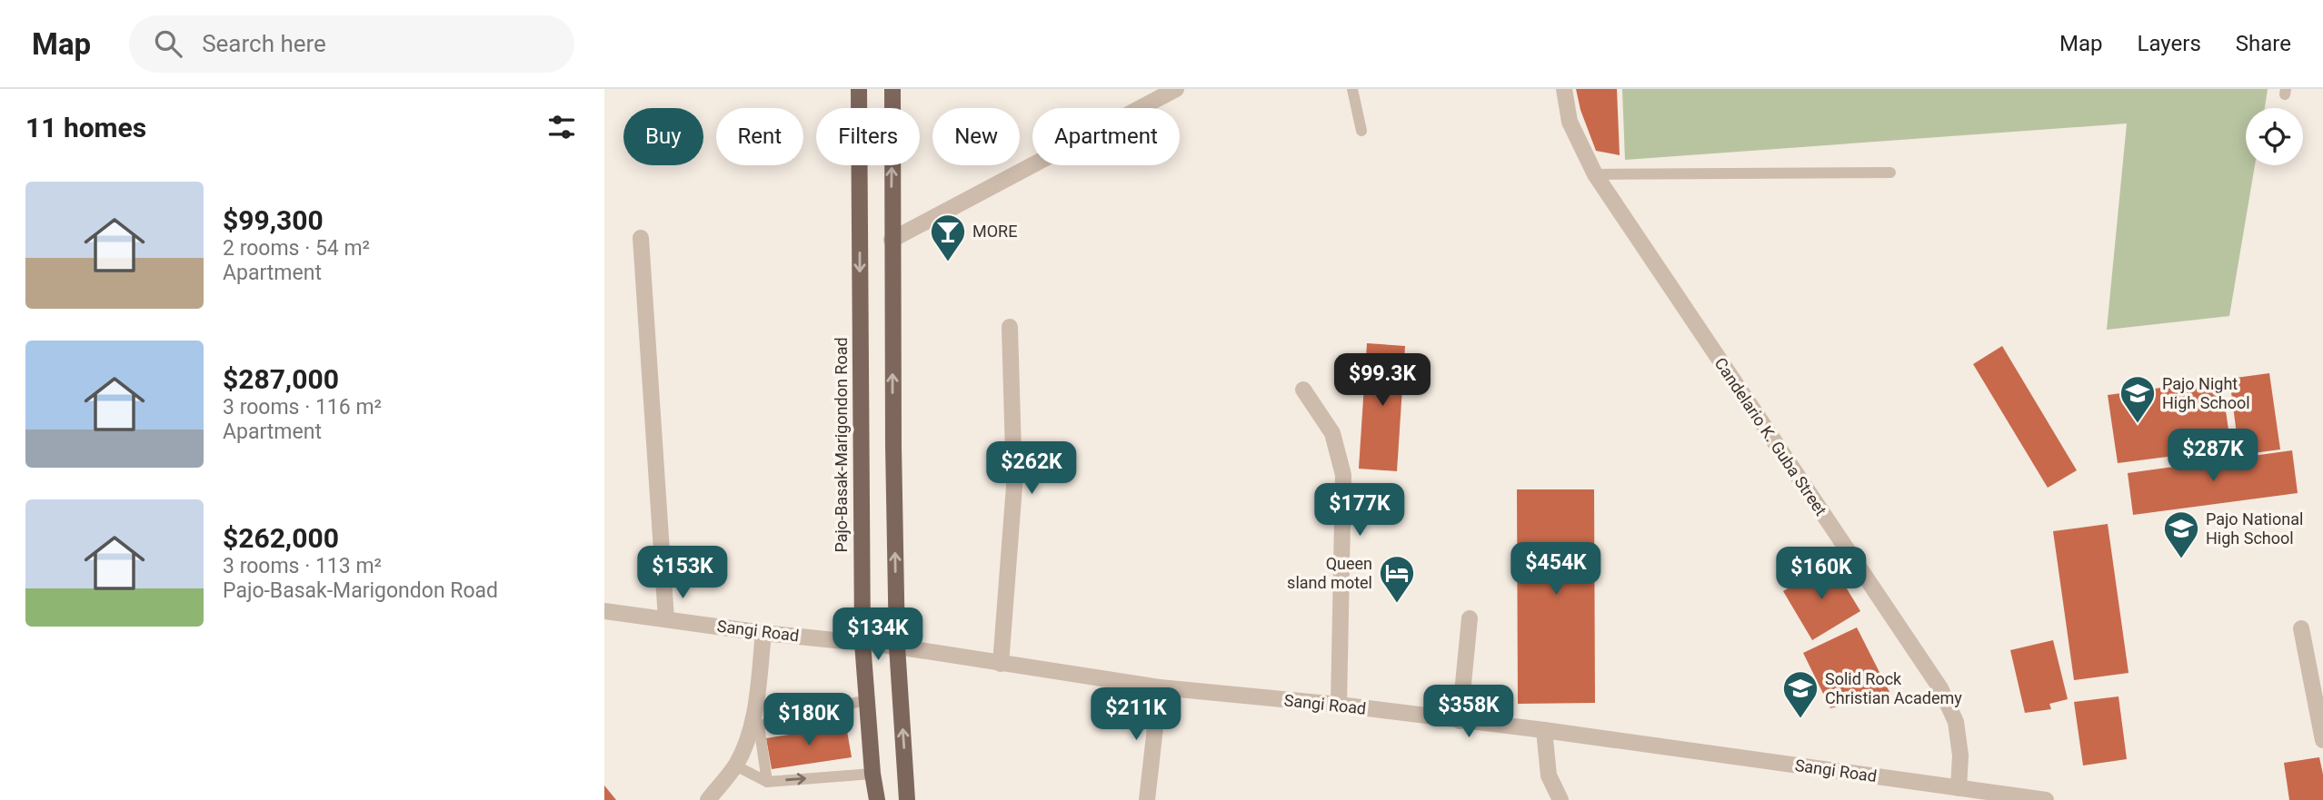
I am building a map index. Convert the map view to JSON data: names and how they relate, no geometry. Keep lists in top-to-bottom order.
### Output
{
  "streets": {
    "main road": ["Pajo-Basak-Marigondon Road"],
    "street": ["Candelario K. Guba Street", "Sangi Road"]
  },
  "crossings": [
    ["Candelario K. Guba Street", "Sangi Road"],
    ["Pajo-Basak-Marigondon Road", "Sangi Road"]
  ],
  "places": {
    "bar": ["MORE"],
    "school or university": ["Pajo Night High School", "Pajo National High School", "Solid Rock Christian Academy"],
    "hotel": ["Queen sland motel"]
  },
  "page": {
    "header": "Map",
    "search": "Search here",
    "nav": ["Map", "Layers", "Share"],
    "heading": "11 homes",
    "chip": [
      "Buy",
      "Rent",
      "Filters",
      "New",
      "Apartment"
    ],
    "list": [
      {
        "name": "$99,300",
        "note": "2 rooms · 54 m² · Apartment"
      },
      {
        "name": "$287,000",
        "note": "3 rooms · 116 m² · Apartment"
      },
      {
        "name": "$262,000",
        "note": "3 rooms · 113 m² · Pajo-Basak-Marigondon Road"
      }
    ],
    "price": [
      "$99.3K",
      "$287K",
      "$262K",
      "$177K",
      "$454K",
      "$153K",
      "$160K",
      "$134K",
      "$358K",
      "$211K",
      "$180K"
    ]
  }
}
